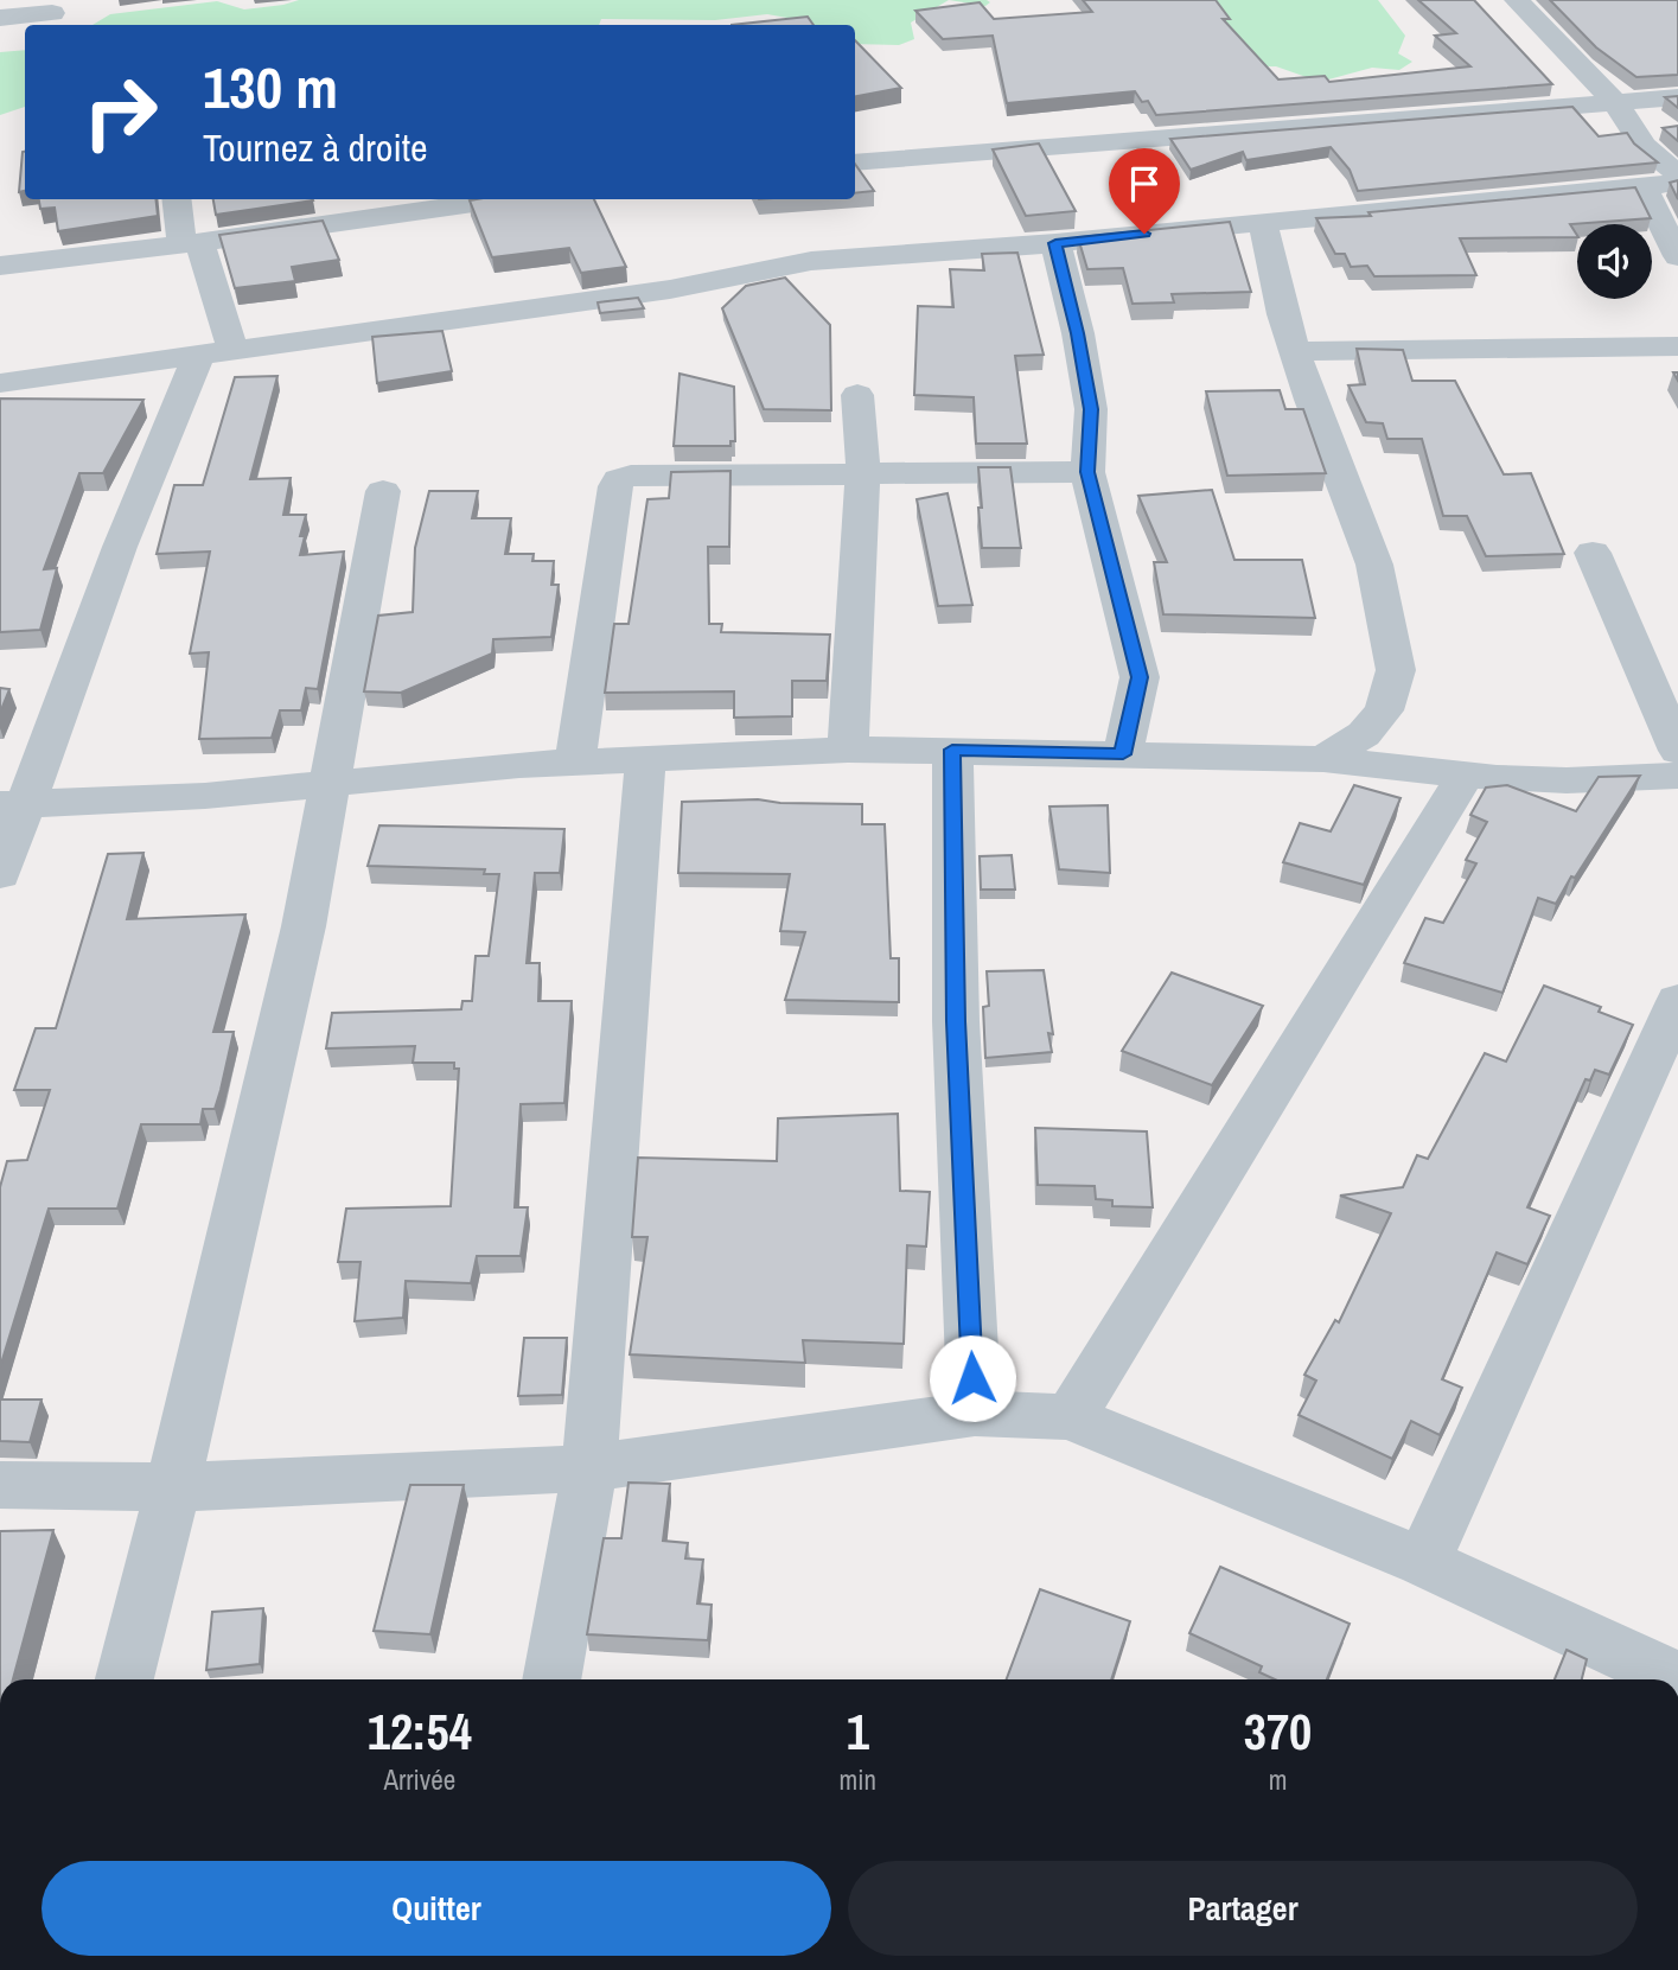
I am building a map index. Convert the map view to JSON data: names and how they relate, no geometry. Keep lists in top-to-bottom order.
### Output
{
  "page": {
    "turn": ["130 m", "Tournez à droite"],
    "eta": [
      "12:54",
      "Arrivée",
      "1",
      "min",
      "370",
      "m"
    ],
    "buttons": ["Quitter", "Partager"]
  }
}
